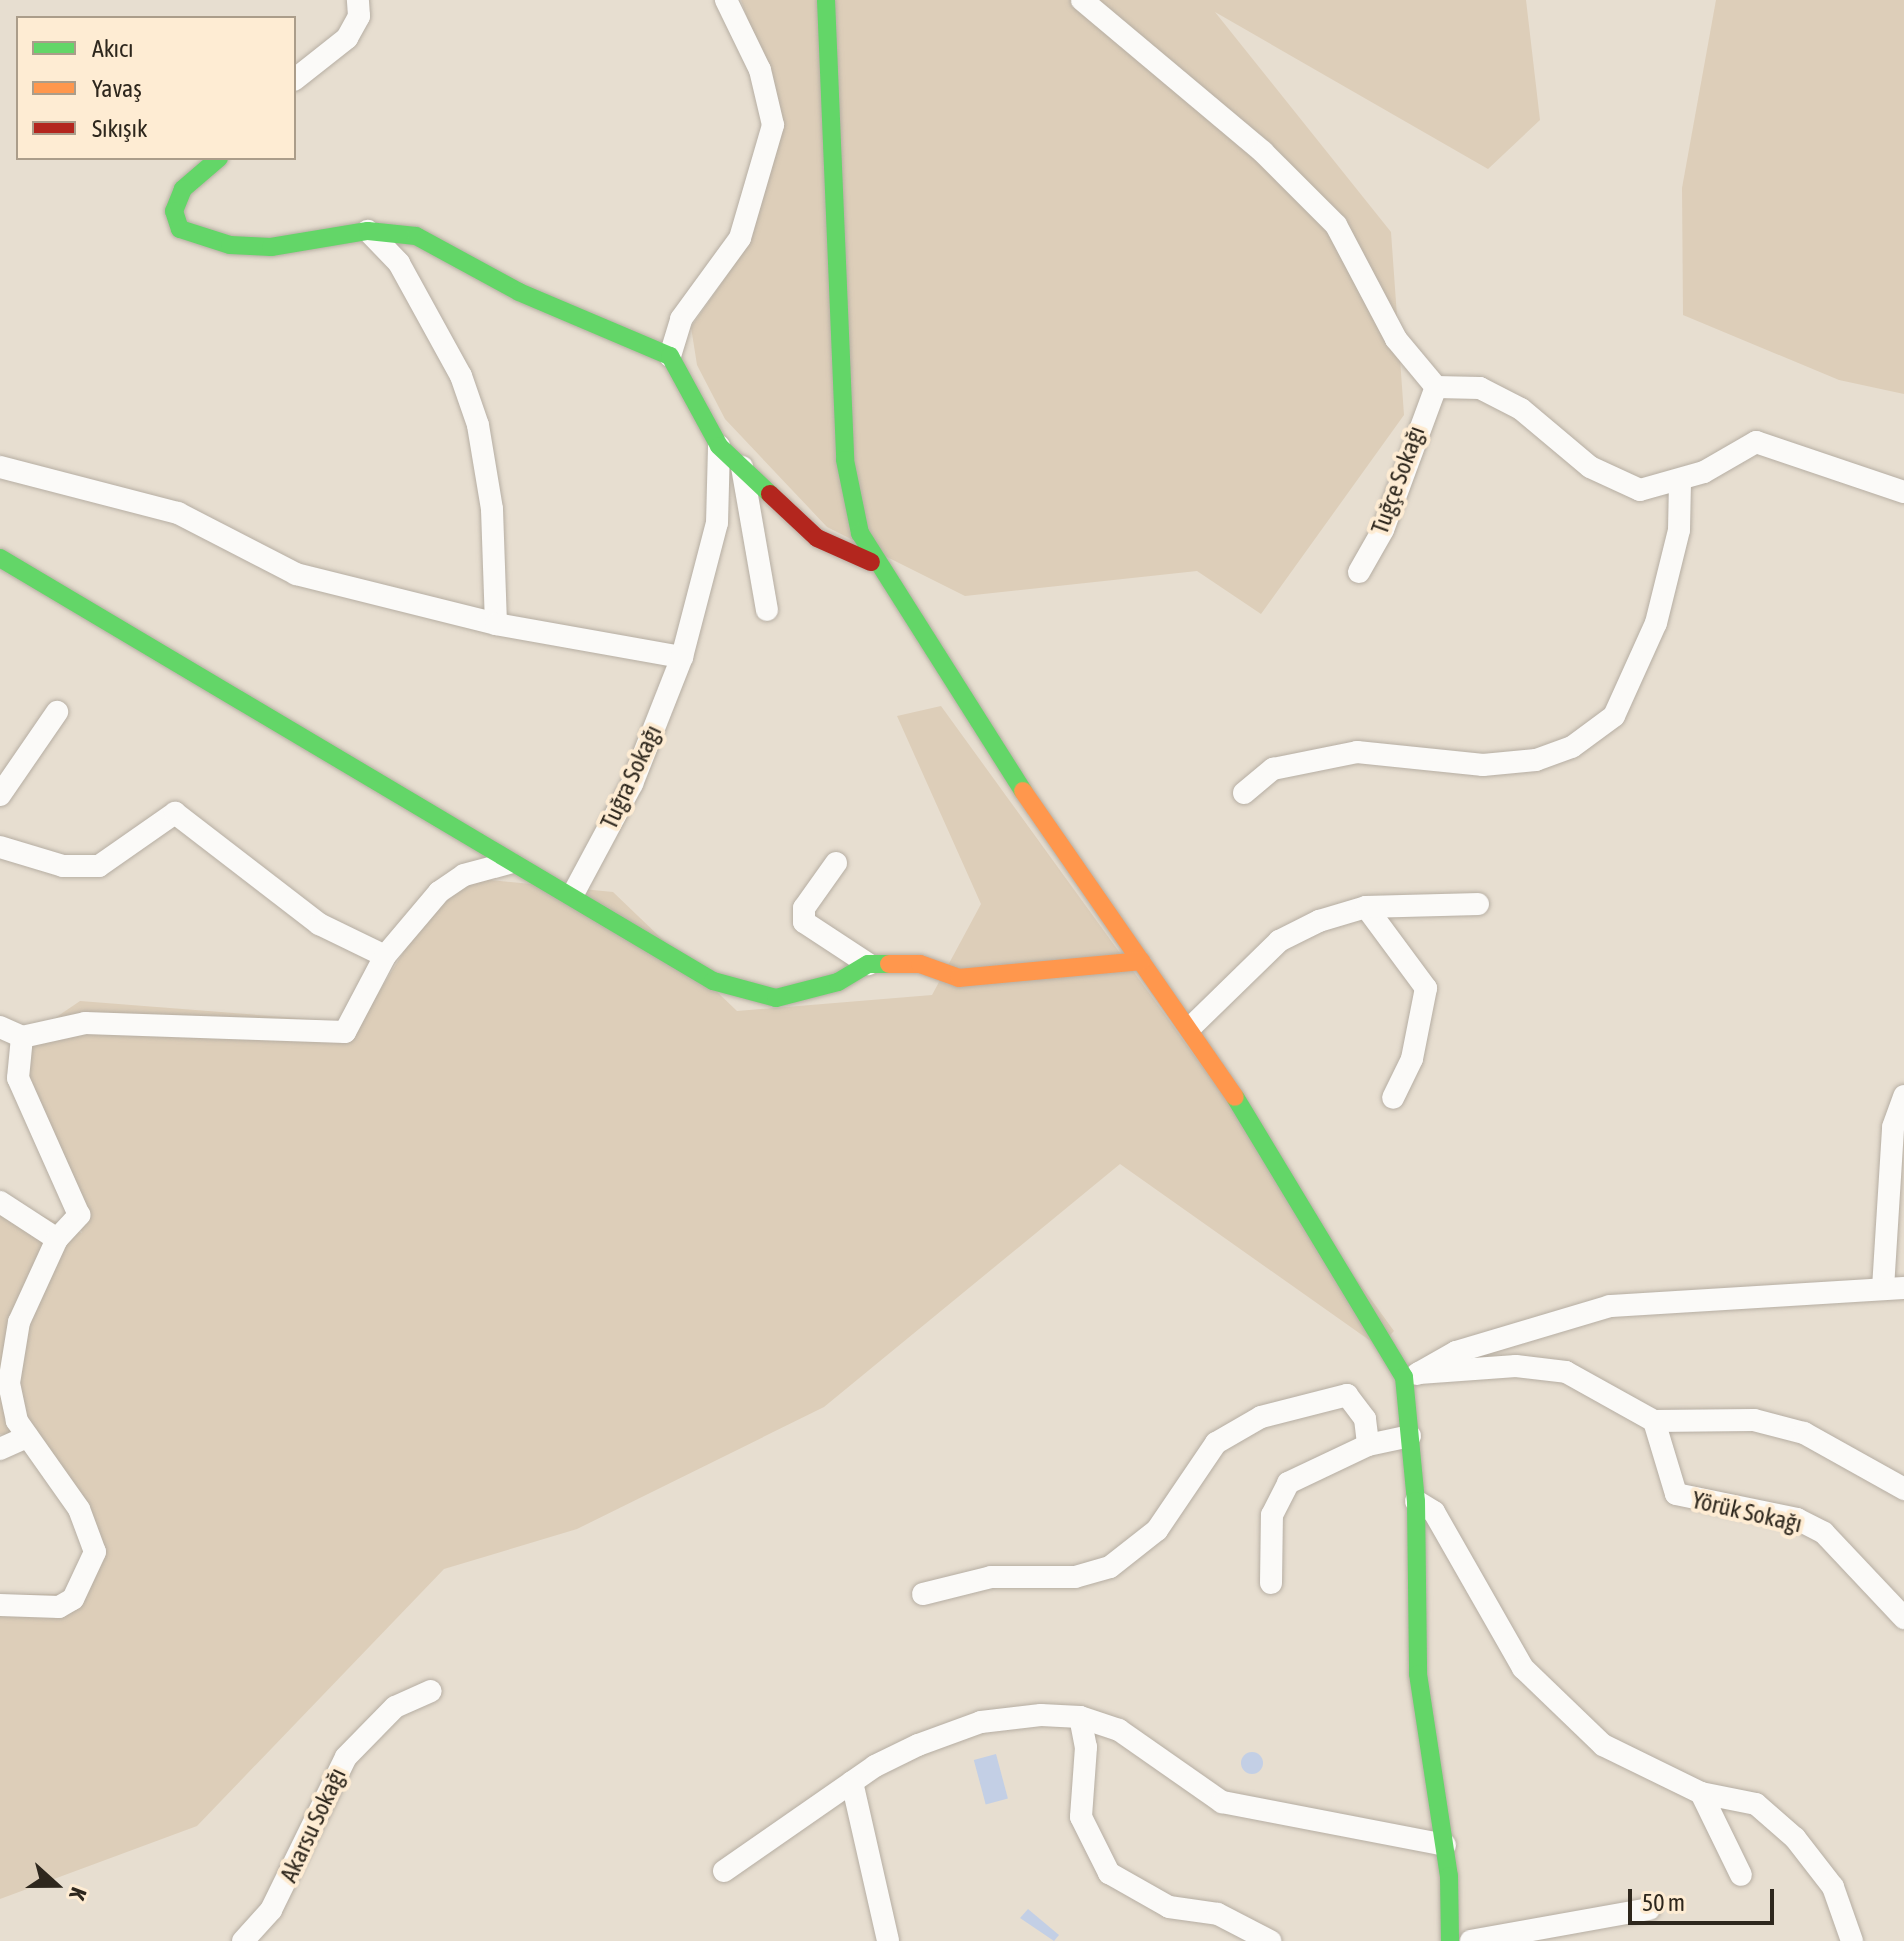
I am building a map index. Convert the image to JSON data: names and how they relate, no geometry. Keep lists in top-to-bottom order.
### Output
{
  "streets": {
    "street": [
      "Tuğçe Sokağı",
      "Tuğra Sokağı",
      "Yörük Sokağı",
      "Akarsu Sokağı"
    ]
  },
  "legend": ["Akıcı", "Yavaş", "Sıkışık"],
  "scale_bar": "50 m",
  "north": "right"
}
